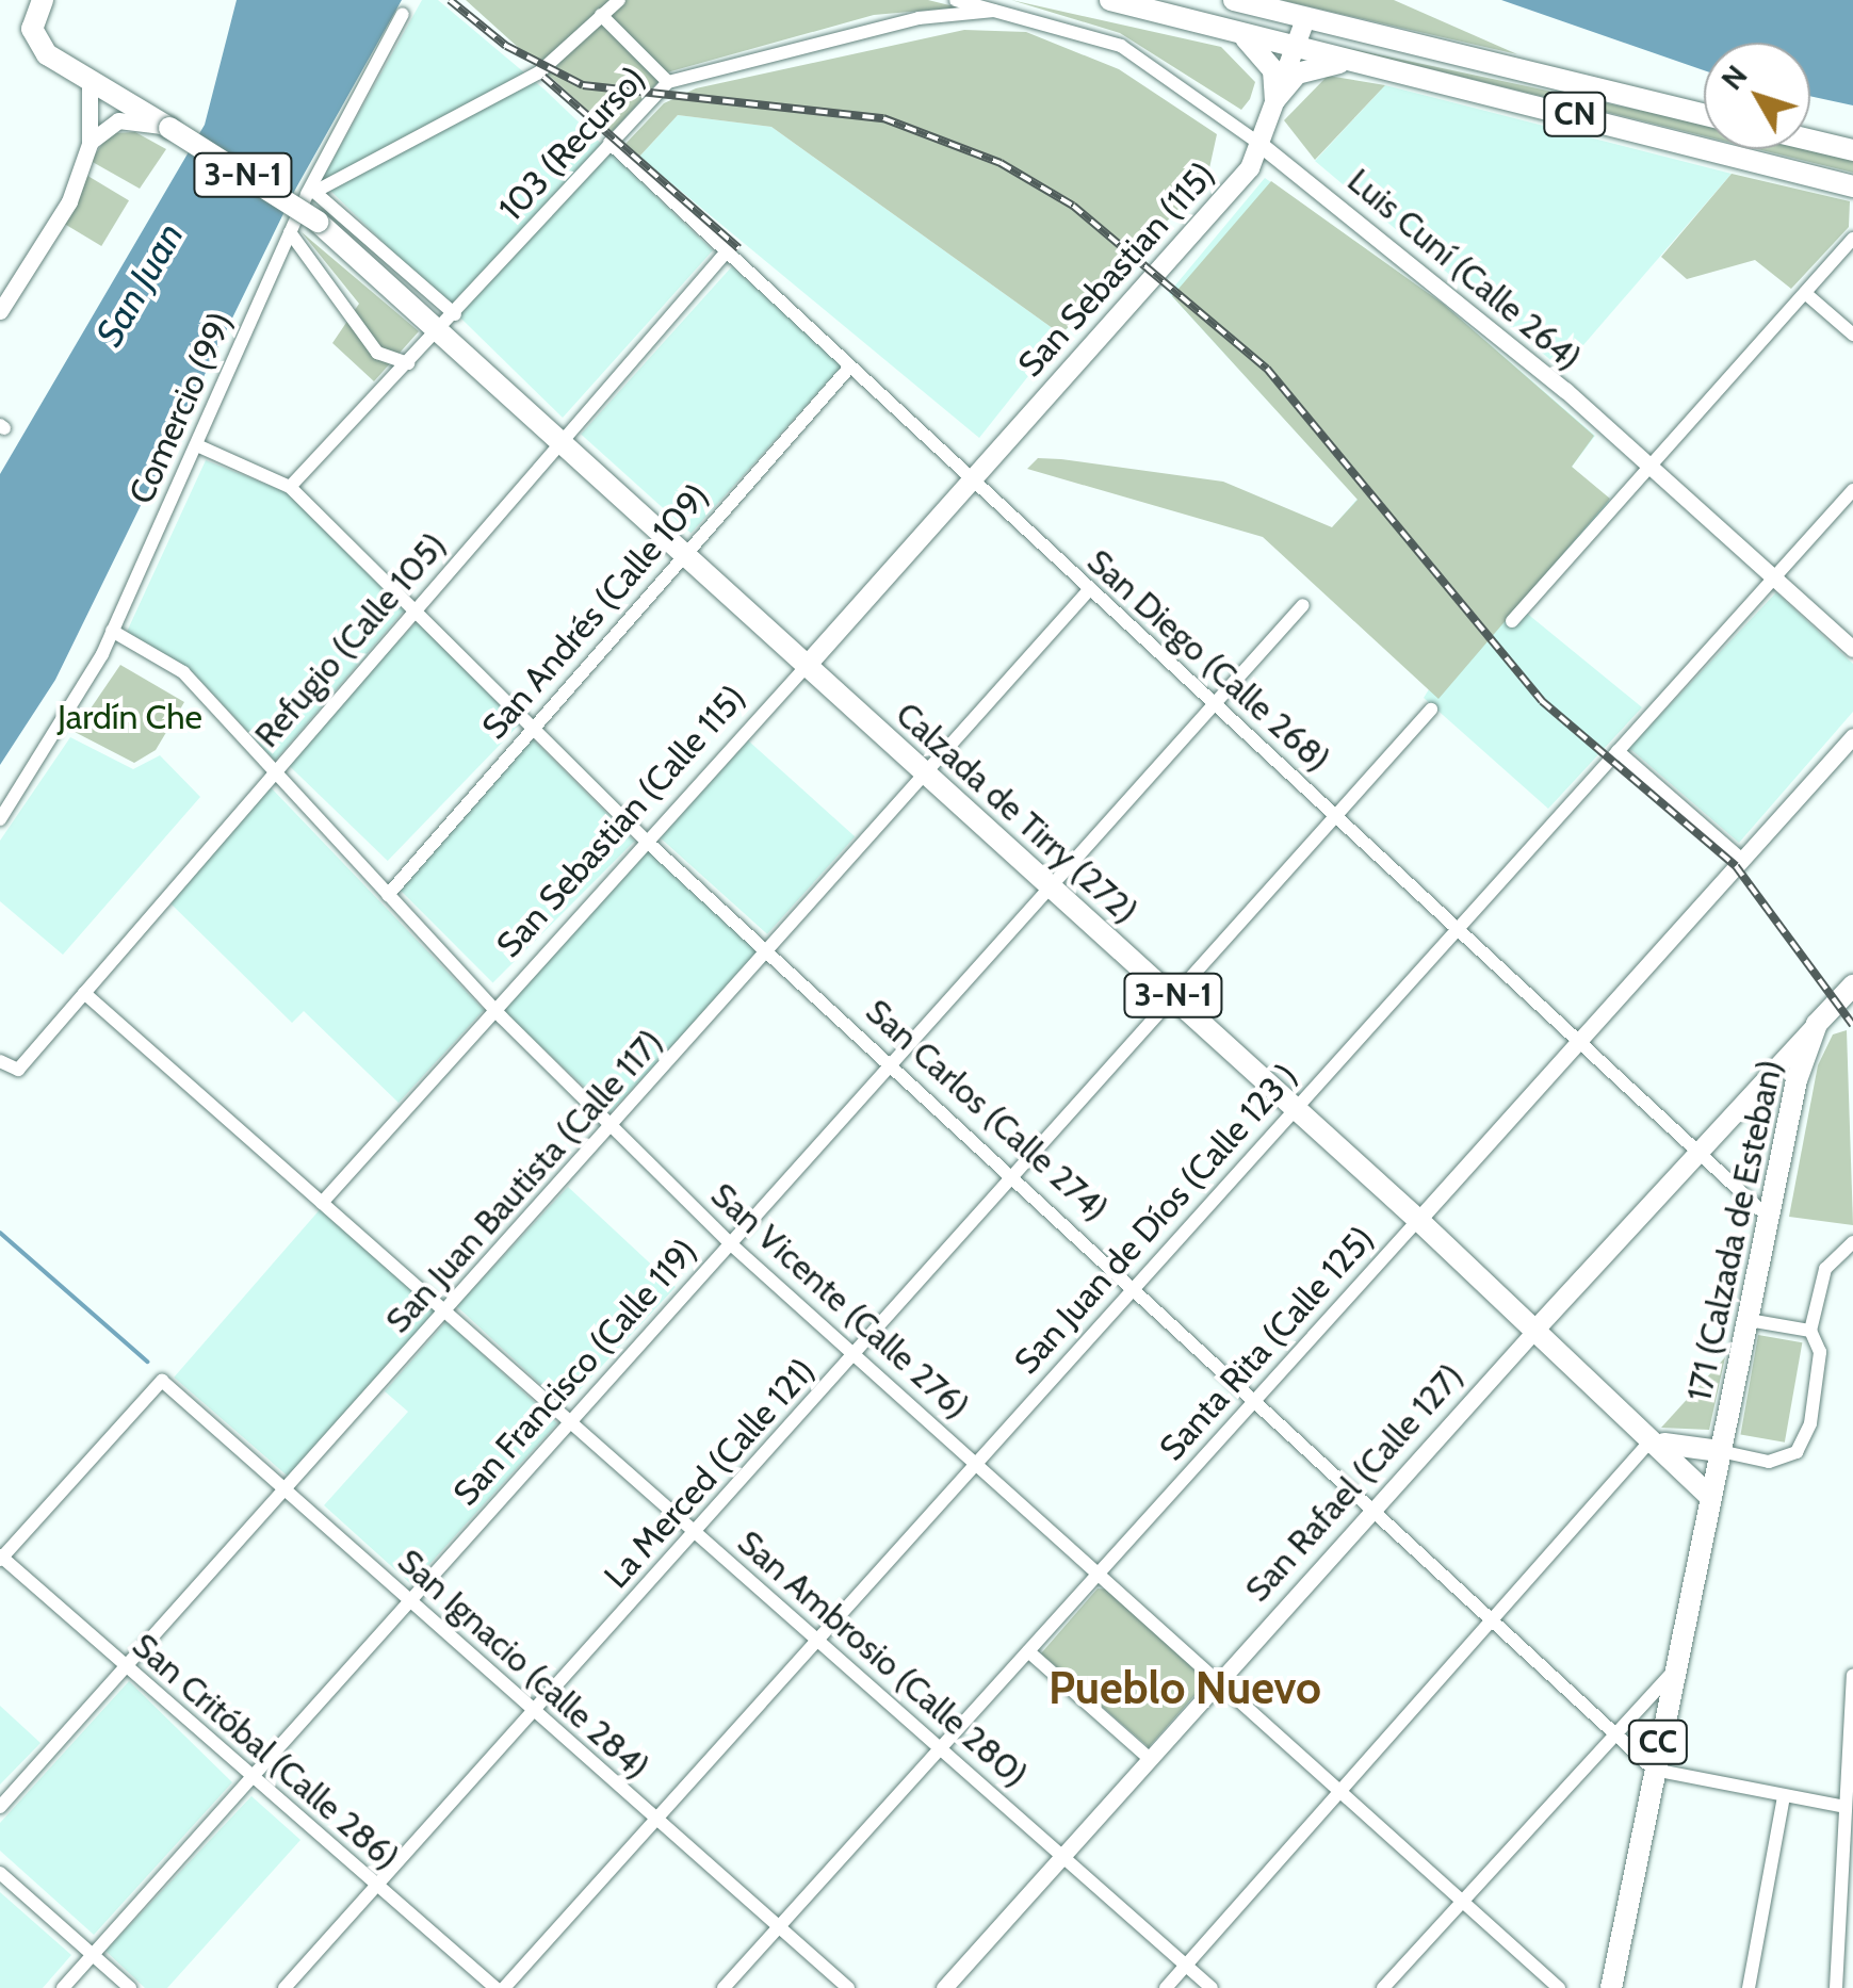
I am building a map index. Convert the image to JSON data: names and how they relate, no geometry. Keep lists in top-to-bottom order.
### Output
{
  "streets": {
    "main road": [
      "CN",
      "3-N-1",
      "San Sebastian (115)",
      "Calzada de Tirry (272)",
      "San Sebastian (Calle 115)",
      "171 (Calzada de Esteban)",
      "San Rafael (Calle 127)",
      "CC"
    ],
    "street": [
      "103 (Recurso)",
      "Luis Cuní (Calle 264)",
      "Comercio (99)",
      "San Andrés (Calle 109)",
      "Refugio (Calle 105)",
      "San Diego (Calle 268)",
      "San Carlos (Calle 274)",
      "San Juan Bautista (Calle 117)",
      "San Juan de Díos (Calle 123 )",
      "San Vicente (Calle 276)",
      "Santa Rita (Calle 125)",
      "San Francisco (Calle 119)",
      "La Merced (Calle 121)",
      "San Ambrosio (Calle 280)",
      "San Ignacio (calle 284)",
      "San Critóbal (Calle 286)"
    ]
  },
  "crossings": [
    ["CN", "San Sebastian (115)"],
    ["103 (Recurso)", "Luis Cuní (Calle 264)"],
    ["103 (Recurso)", "San Diego (Calle 268)"],
    ["103 (Recurso)", "Calzada de Tirry (272)"],
    ["103 (Recurso)", "San Carlos (Calle 274)"],
    ["3-N-1", "Calzada de Tirry (272)"],
    ["3-N-1", "171 (Calzada de Esteban)"],
    ["San Sebastian (115)", "Luis Cuní (Calle 264)"],
    ["San Sebastian (115)", "San Diego (Calle 268)"],
    ["San Sebastian (115)", "San Sebastian (Calle 115)"],
    ["Luis Cuní (Calle 264)", "San Juan de Díos (Calle 123 )"],
    ["Comercio (99)", "San Vicente (Calle 276)"],
    ["San Andrés (Calle 109)", "San Diego (Calle 268)"],
    ["San Andrés (Calle 109)", "Calzada de Tirry (272)"],
    ["San Andrés (Calle 109)", "San Carlos (Calle 274)"],
    ["San Andrés (Calle 109)", "San Vicente (Calle 276)"],
    ["Refugio (Calle 105)", "San Diego (Calle 268)"],
    ["Refugio (Calle 105)", "Calzada de Tirry (272)"],
    ["Refugio (Calle 105)", "San Carlos (Calle 274)"],
    ["Refugio (Calle 105)", "San Vicente (Calle 276)"],
    ["Refugio (Calle 105)", "San Ambrosio (Calle 280)"],
    ["San Diego (Calle 268)", "San Sebastian (Calle 115)"],
    ["San Diego (Calle 268)", "San Juan Bautista (Calle 117)"],
    ["San Diego (Calle 268)", "San Juan de Díos (Calle 123 )"],
    ["San Diego (Calle 268)", "171 (Calzada de Esteban)"],
    ["San Diego (Calle 268)", "Santa Rita (Calle 125)"],
    ["San Diego (Calle 268)", "San Francisco (Calle 119)"],
    ["San Diego (Calle 268)", "La Merced (Calle 121)"],
    ["San Diego (Calle 268)", "San Rafael (Calle 127)"],
    ["Calzada de Tirry (272)", "San Sebastian (Calle 115)"],
    ["Calzada de Tirry (272)", "San Juan Bautista (Calle 117)"],
    ["Calzada de Tirry (272)", "San Juan de Díos (Calle 123 )"],
    ["Calzada de Tirry (272)", "Santa Rita (Calle 125)"],
    ["Calzada de Tirry (272)", "San Francisco (Calle 119)"],
    ["Calzada de Tirry (272)", "La Merced (Calle 121)"],
    ["Calzada de Tirry (272)", "San Rafael (Calle 127)"],
    ["San Sebastian (Calle 115)", "San Carlos (Calle 274)"],
    ["San Sebastian (Calle 115)", "San Vicente (Calle 276)"],
    ["San Sebastian (Calle 115)", "San Ambrosio (Calle 280)"],
    ["San Carlos (Calle 274)", "San Juan Bautista (Calle 117)"],
    ["San Carlos (Calle 274)", "San Juan de Díos (Calle 123 )"],
    ["San Carlos (Calle 274)", "171 (Calzada de Esteban)"],
    ["San Carlos (Calle 274)", "Santa Rita (Calle 125)"],
    ["San Carlos (Calle 274)", "San Francisco (Calle 119)"],
    ["San Carlos (Calle 274)", "La Merced (Calle 121)"],
    ["San Carlos (Calle 274)", "San Rafael (Calle 127)"],
    ["San Juan Bautista (Calle 117)", "San Vicente (Calle 276)"],
    ["San Juan Bautista (Calle 117)", "San Ambrosio (Calle 280)"],
    ["San Juan Bautista (Calle 117)", "San Ignacio (calle 284)"],
    ["San Juan Bautista (Calle 117)", "San Critóbal (Calle 286)"],
    ["San Juan de Díos (Calle 123 )", "San Vicente (Calle 276)"],
    ["San Juan de Díos (Calle 123 )", "San Ambrosio (Calle 280)"],
    ["San Juan de Díos (Calle 123 )", "San Ignacio (calle 284)"],
    ["171 (Calzada de Esteban)", "San Rafael (Calle 127)"],
    ["San Vicente (Calle 276)", "Santa Rita (Calle 125)"],
    ["San Vicente (Calle 276)", "San Francisco (Calle 119)"],
    ["San Vicente (Calle 276)", "La Merced (Calle 121)"],
    ["San Vicente (Calle 276)", "San Rafael (Calle 127)"],
    ["Santa Rita (Calle 125)", "San Ambrosio (Calle 280)"],
    ["Santa Rita (Calle 125)", "San Ignacio (calle 284)"],
    ["San Francisco (Calle 119)", "San Ambrosio (Calle 280)"],
    ["San Francisco (Calle 119)", "San Ignacio (calle 284)"],
    ["San Francisco (Calle 119)", "San Critóbal (Calle 286)"],
    ["La Merced (Calle 121)", "San Ambrosio (Calle 280)"],
    ["La Merced (Calle 121)", "San Ignacio (calle 284)"],
    ["La Merced (Calle 121)", "San Critóbal (Calle 286)"],
    ["San Rafael (Calle 127)", "San Ambrosio (Calle 280)"],
    ["San Ignacio (calle 284)", "San Critóbal (Calle 286)"]
  ],
  "districts": ["Pueblo Nuevo"],
  "water": ["San Juan"],
  "parks": ["Jardín Che"],
  "north": "top left"
}
